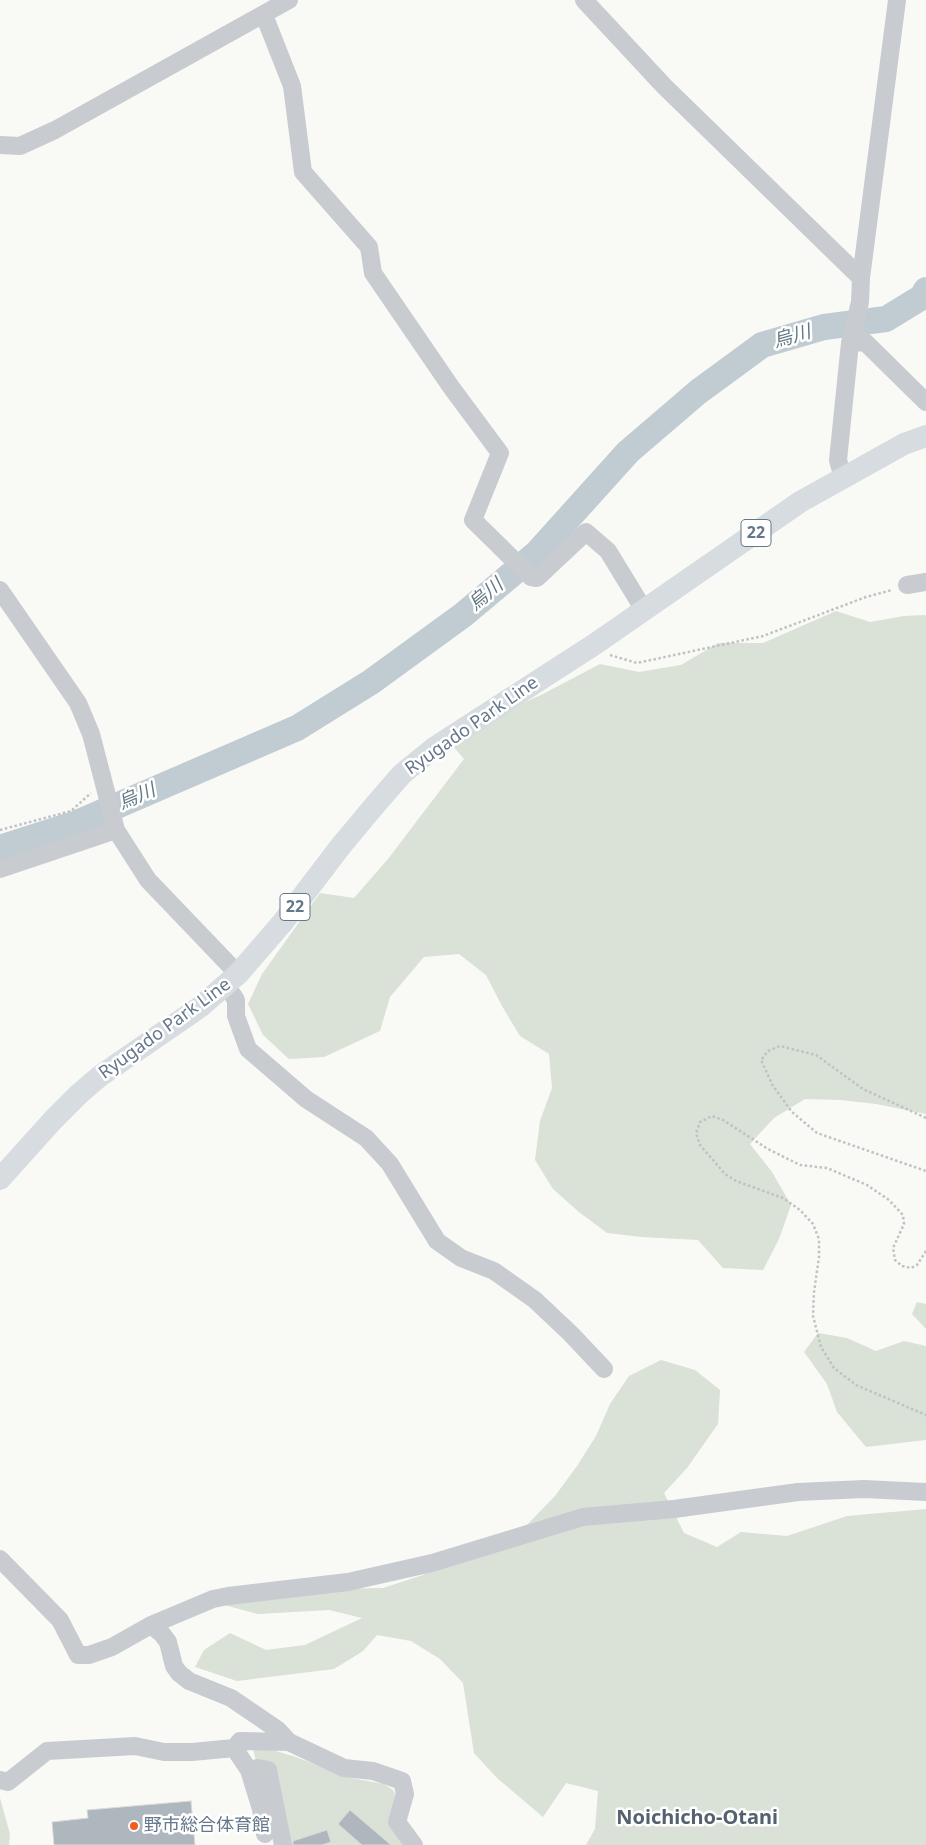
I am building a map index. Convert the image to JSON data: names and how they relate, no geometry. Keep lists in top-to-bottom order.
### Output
{
  "streets": {
    "main road": ["22", "Ryugado Park Line"]
  },
  "districts": ["Noichicho-Otani"],
  "water": ["烏川"],
  "places": ["野市総合体育館"]
}
